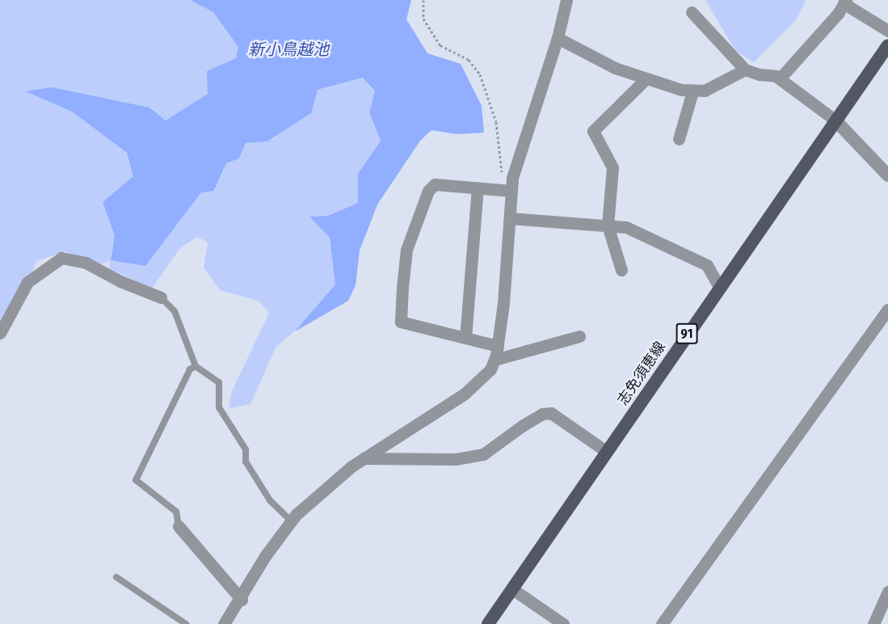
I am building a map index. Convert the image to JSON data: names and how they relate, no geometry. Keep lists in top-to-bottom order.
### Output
{
  "streets": {
    "main road": ["91", "志免須恵線"]
  },
  "water": ["新小鳥越池"]
}
